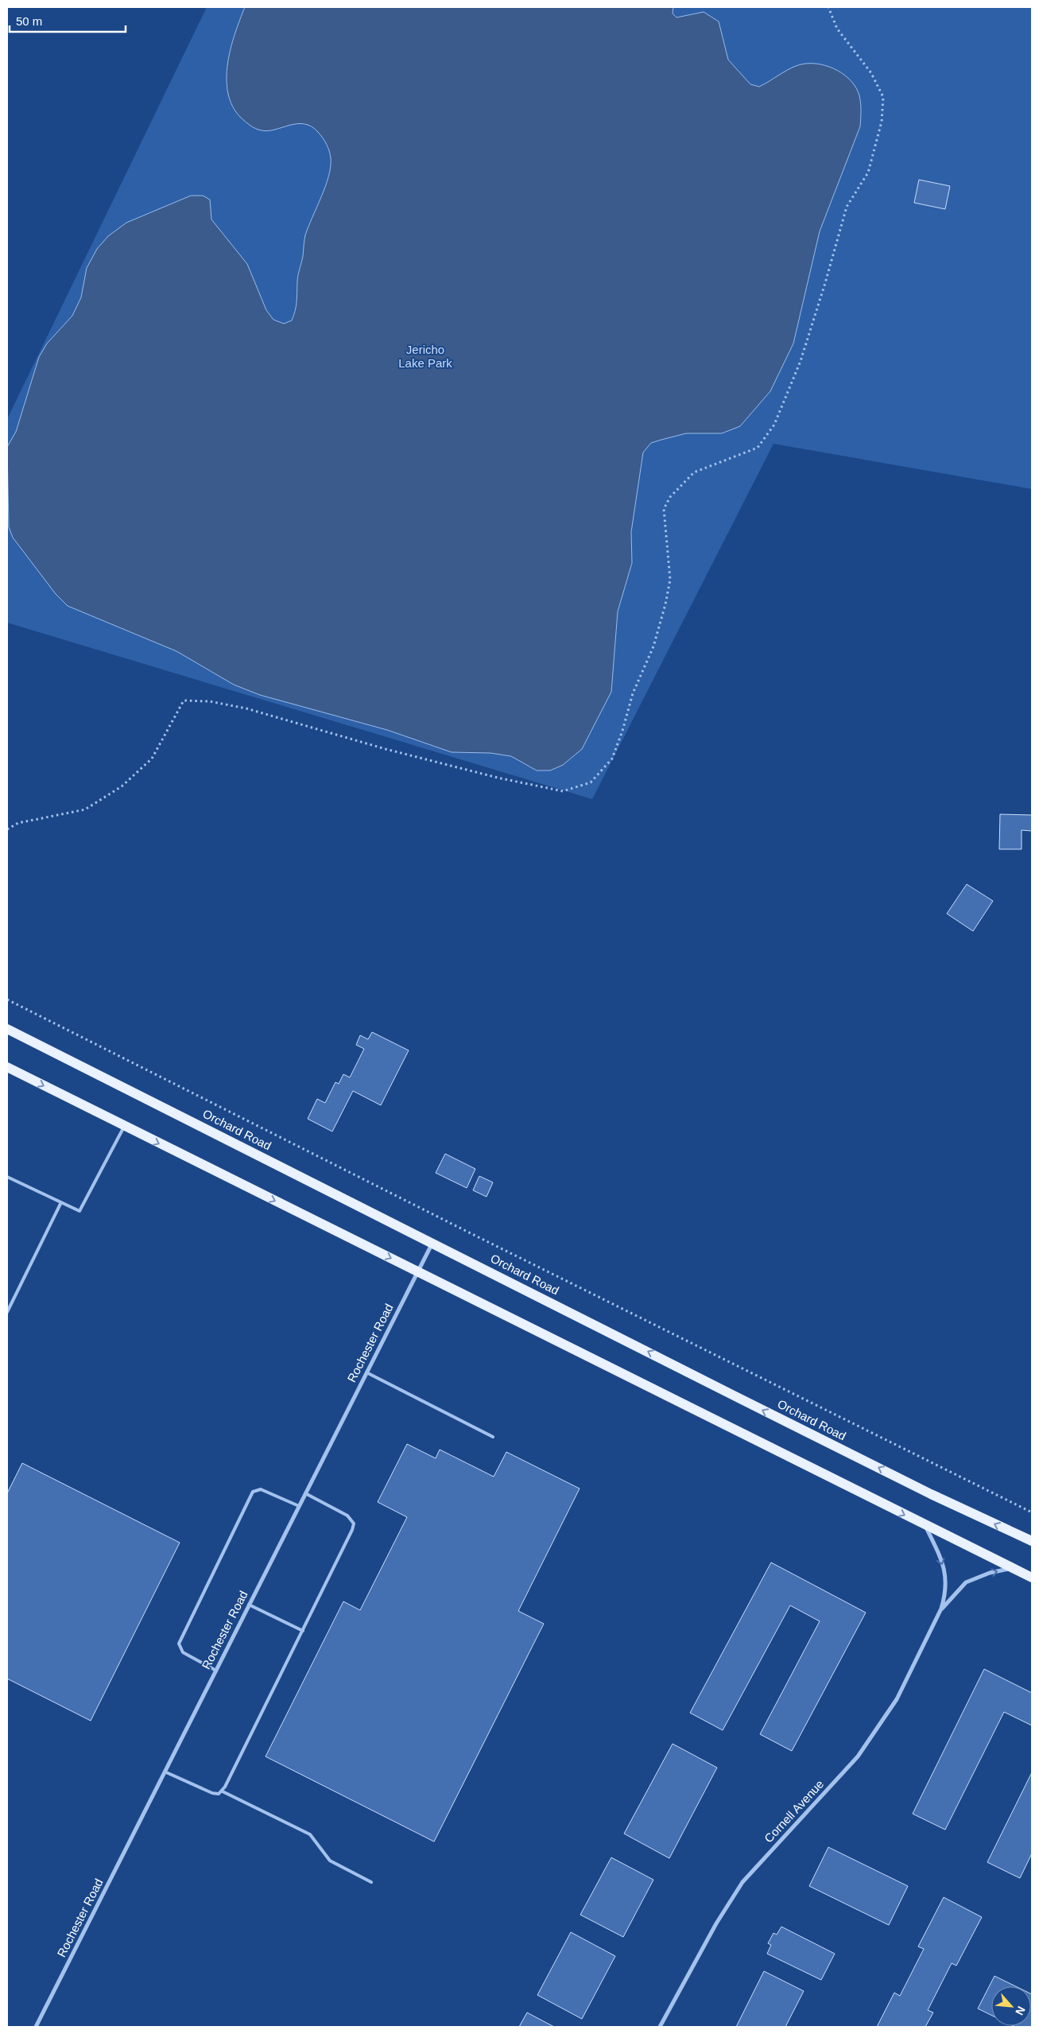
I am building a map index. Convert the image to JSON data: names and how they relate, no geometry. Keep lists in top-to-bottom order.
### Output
{
  "streets": {
    "main road": ["Orchard Road"],
    "street": ["Rochester Road", "Cornell Avenue"]
  },
  "crossings": [
    ["Orchard Road", "Rochester Road"]
  ],
  "parks": ["Jericho Lake Park"],
  "scale_bar": "50 m",
  "north": "bottom right"
}
